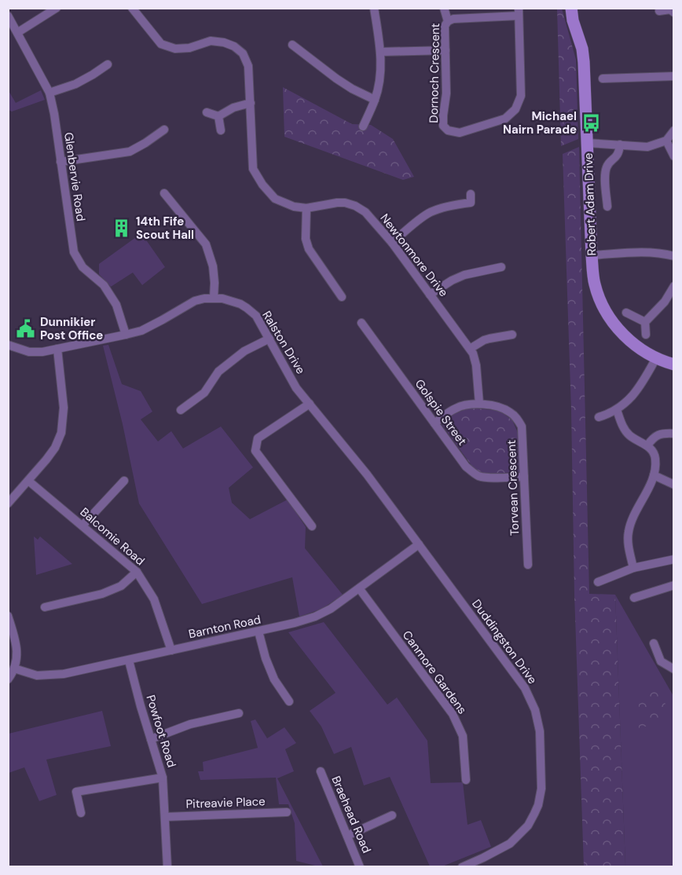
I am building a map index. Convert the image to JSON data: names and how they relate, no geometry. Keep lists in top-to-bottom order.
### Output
{
  "streets": {
    "street": [
      "Dornoch Crescent",
      "Glenbervie Road",
      "Robert Adam Drive",
      "Newtonmore Drive",
      "Ralston Drive",
      "Golspie Street",
      "Torvean Crescent",
      "Balcomie Road",
      "Barnton Road",
      "Duddingston Drive",
      "Canmore Gardens",
      "Powfoot Road",
      "Pitreavie Place",
      "Braehead Road"
    ]
  },
  "crossings": [
    ["Glenbervie Road", "Ralston Drive"],
    ["Newtonmore Drive", "Torvean Crescent"],
    ["Ralston Drive", "Barnton Road"],
    ["Ralston Drive", "Duddingston Drive"],
    ["Golspie Street", "Torvean Crescent"],
    ["Balcomie Road", "Barnton Road"],
    ["Barnton Road", "Duddingston Drive"],
    ["Barnton Road", "Canmore Gardens"],
    ["Barnton Road", "Powfoot Road"],
    ["Powfoot Road", "Pitreavie Place"]
  ],
  "places": {
    "bus stop": ["Michael Nairn Parade"],
    "building": ["14th Fife Scout Hall"],
    "public building": ["Dunnikier Post Office"]
  }
}
